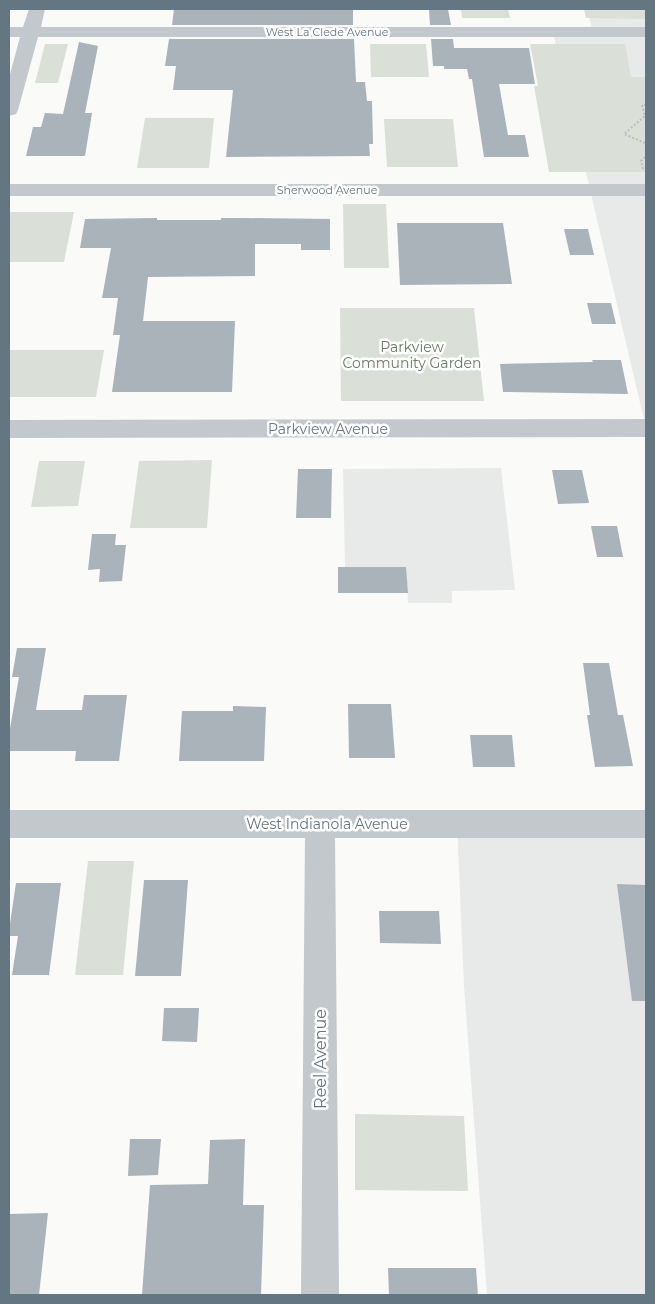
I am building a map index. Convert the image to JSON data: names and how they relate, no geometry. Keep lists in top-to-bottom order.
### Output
{
  "streets": {
    "street": [
      "West La Clede Avenue",
      "Sherwood Avenue",
      "Parkview Avenue",
      "West Indianola Avenue",
      "Reel Avenue"
    ]
  },
  "crossings": [
    ["West Indianola Avenue", "Reel Avenue"]
  ],
  "parks": ["Parkview Community Garden"]
}
